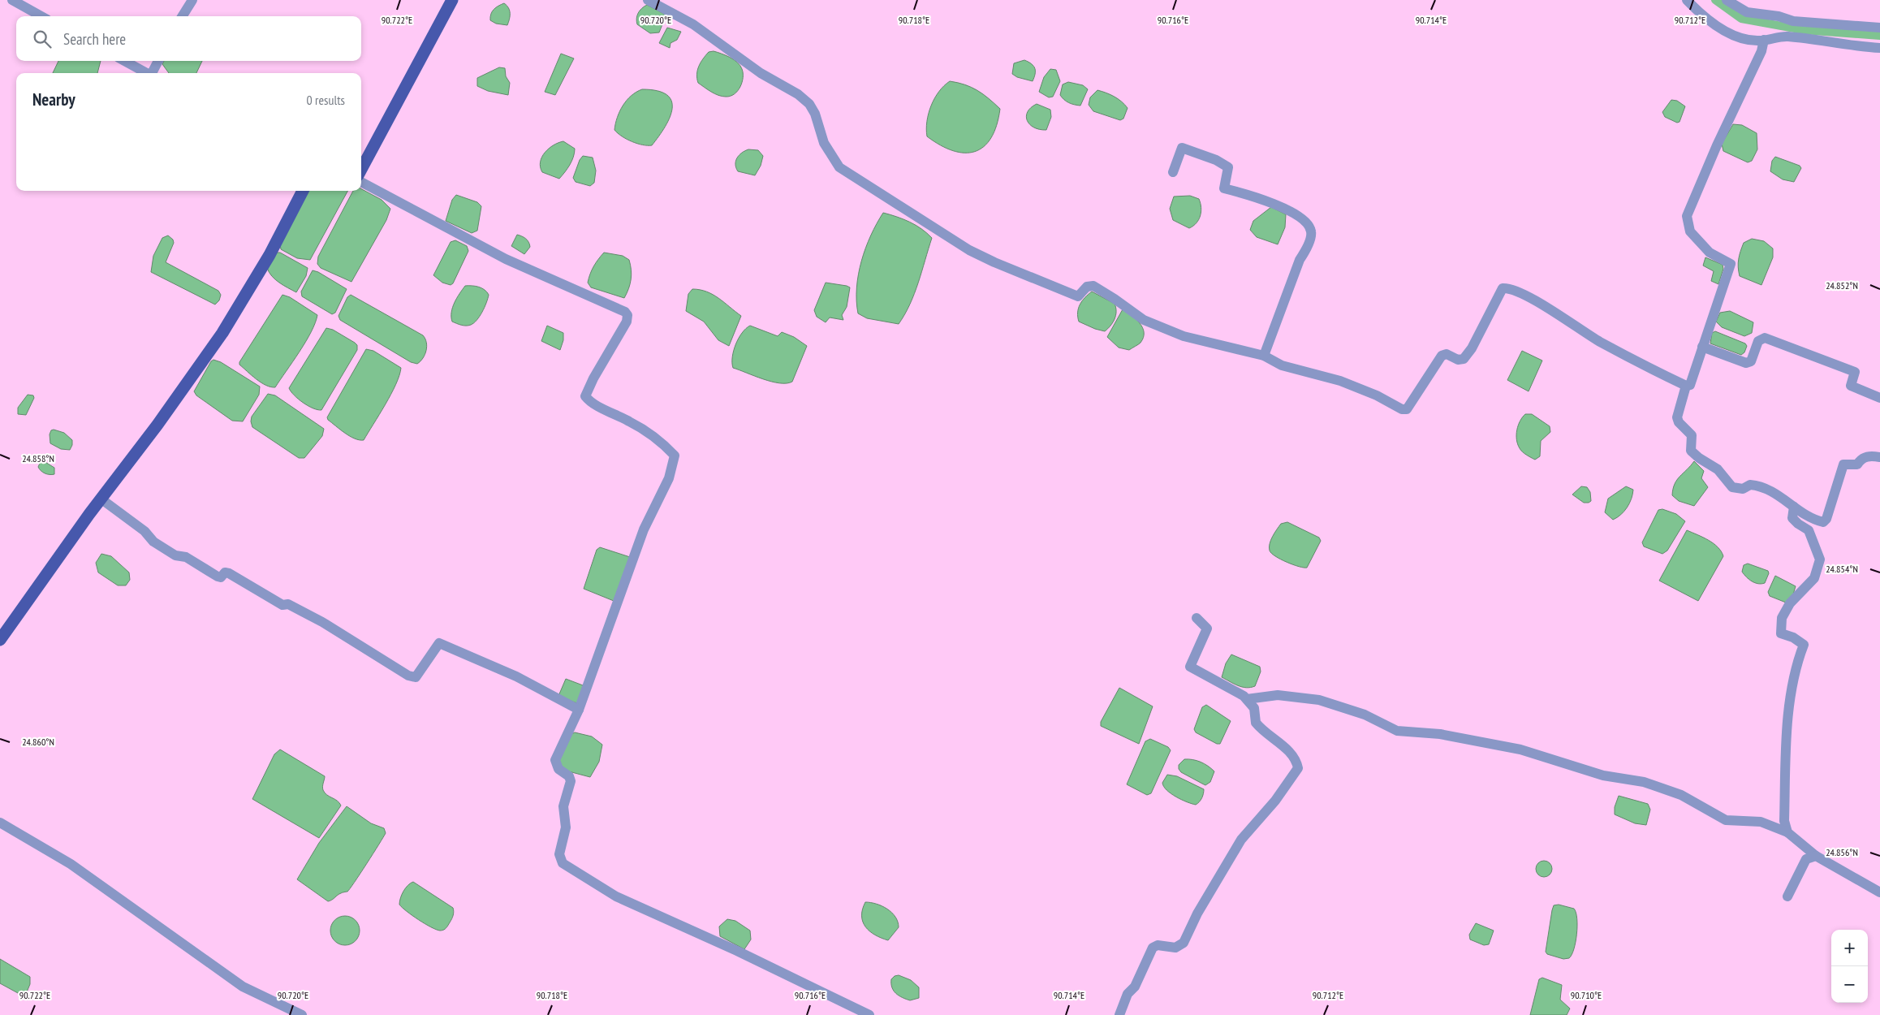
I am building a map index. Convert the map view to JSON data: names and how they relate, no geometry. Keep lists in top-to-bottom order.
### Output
{
  "page": {
    "search": "Search here",
    "heading": ["Nearby", "0 results"],
    "map_buttons": ["+", "−"]
  },
  "coordinates": [
    "90.722°E",
    "90.720°E",
    "90.716°E",
    "90.718°E",
    "90.714°E",
    "90.712°E",
    "24.852°N",
    "24.858°N",
    "24.854°N",
    "24.860°N",
    "24.856°N",
    "90.710°E"
  ]
}
